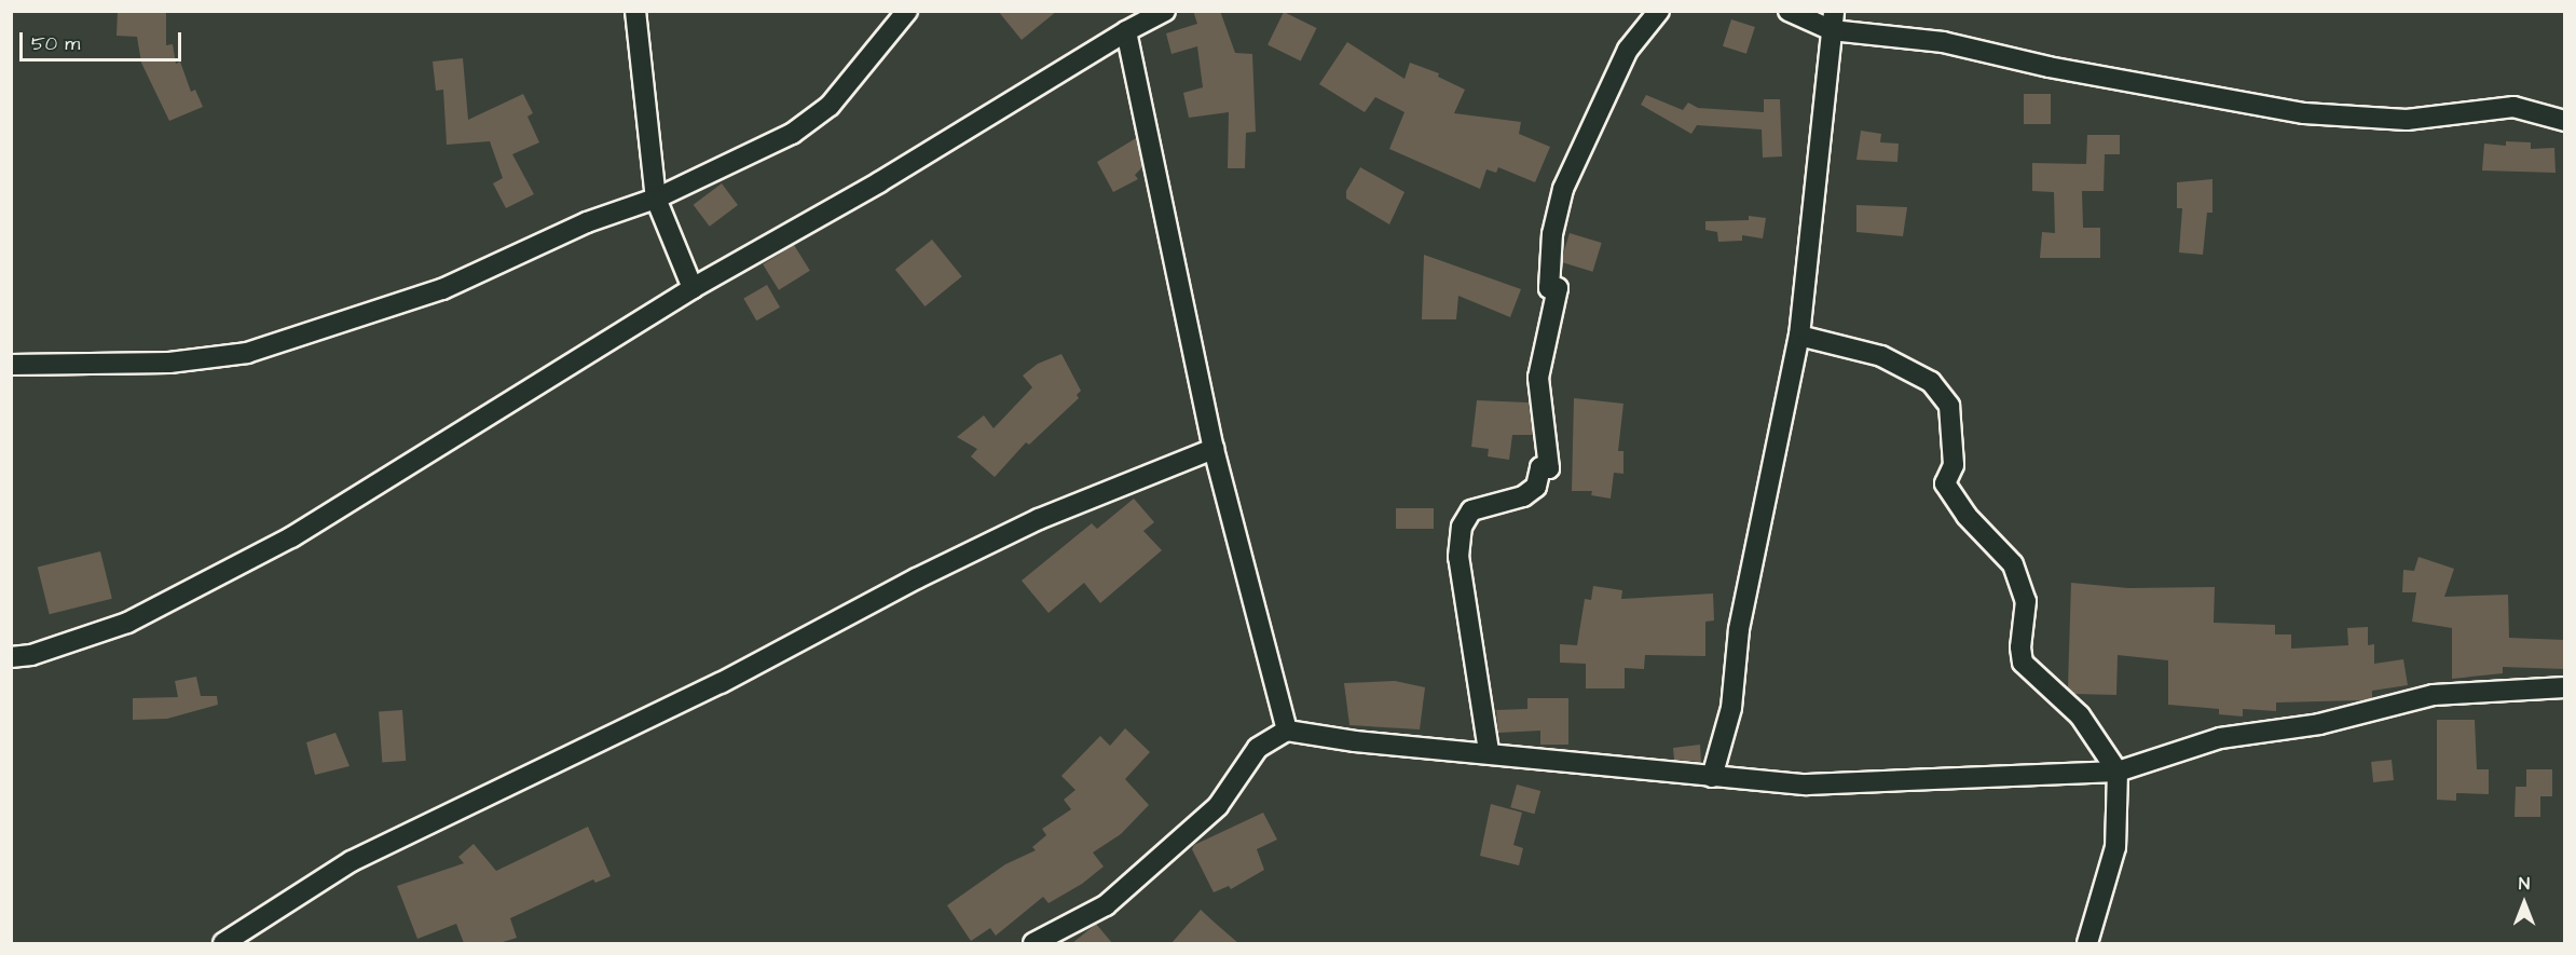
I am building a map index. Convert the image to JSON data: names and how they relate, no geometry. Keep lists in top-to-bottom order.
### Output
{
  "scale_bar": "50 m",
  "north": "top"
}
